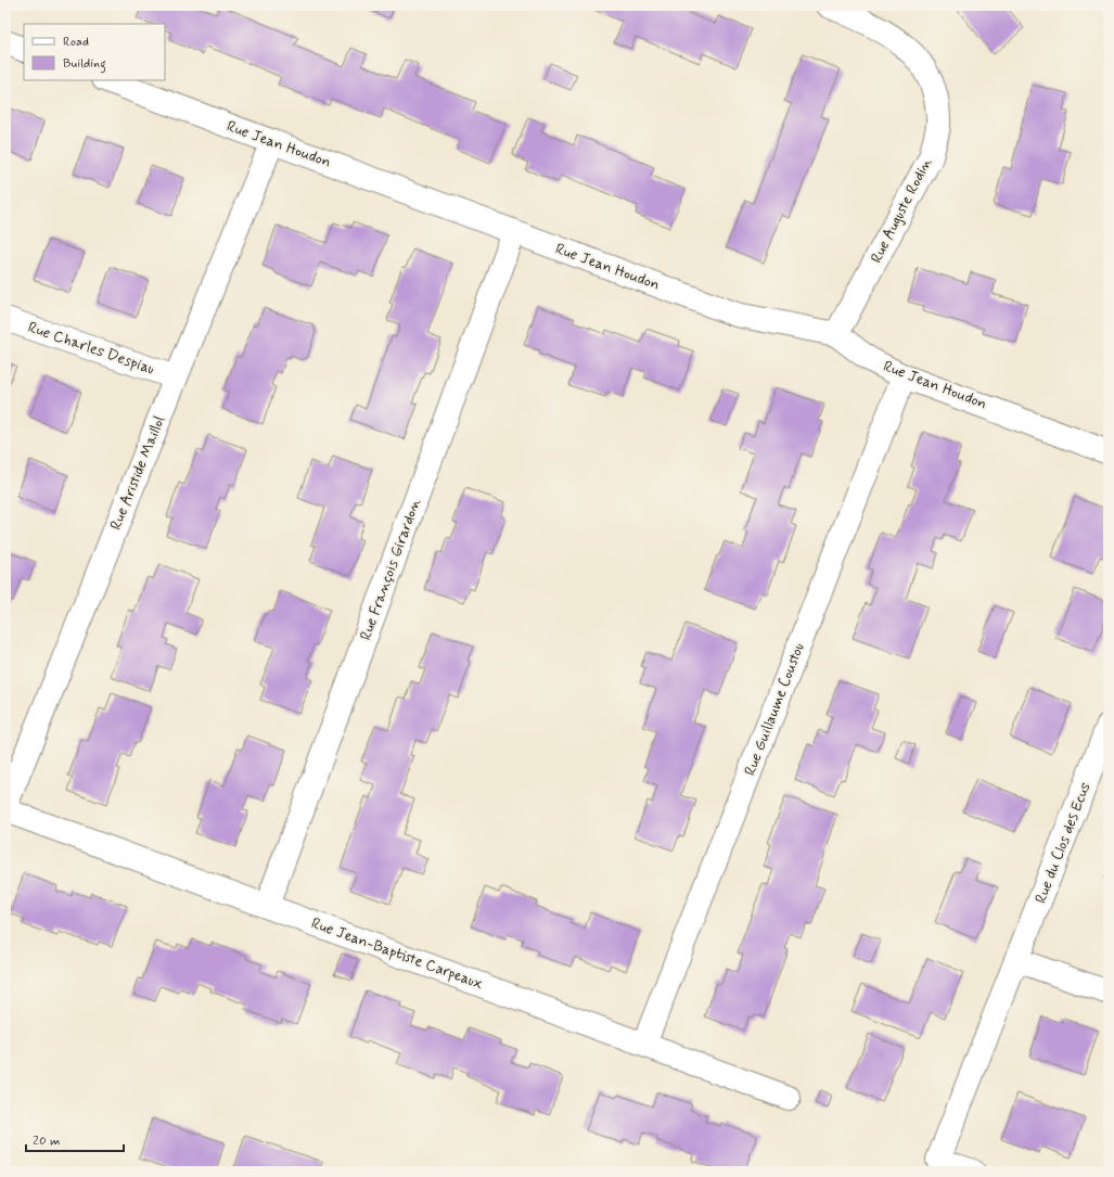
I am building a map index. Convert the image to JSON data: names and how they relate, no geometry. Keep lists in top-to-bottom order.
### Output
{
  "streets": {
    "street": [
      "Rue Jean Houdon",
      "Rue Auguste Rodin",
      "Rue Charles Despiau",
      "Rue Aristide Maillol",
      "Rue François Girardon",
      "Rue Guillaume Coustou",
      "Rue du Clos des Ecus",
      "Rue Jean-Baptiste Carpeaux"
    ]
  },
  "crossings": [
    ["Rue Jean Houdon", "Rue Auguste Rodin"],
    ["Rue Jean Houdon", "Rue Aristide Maillol"],
    ["Rue Jean Houdon", "Rue François Girardon"],
    ["Rue Jean Houdon", "Rue Guillaume Coustou"],
    ["Rue Charles Despiau", "Rue Aristide Maillol"],
    ["Rue François Girardon", "Rue Jean-Baptiste Carpeaux"],
    ["Rue Guillaume Coustou", "Rue Jean-Baptiste Carpeaux"]
  ],
  "legend": ["Road", "Building"],
  "scale_bar": "20 m"
}
